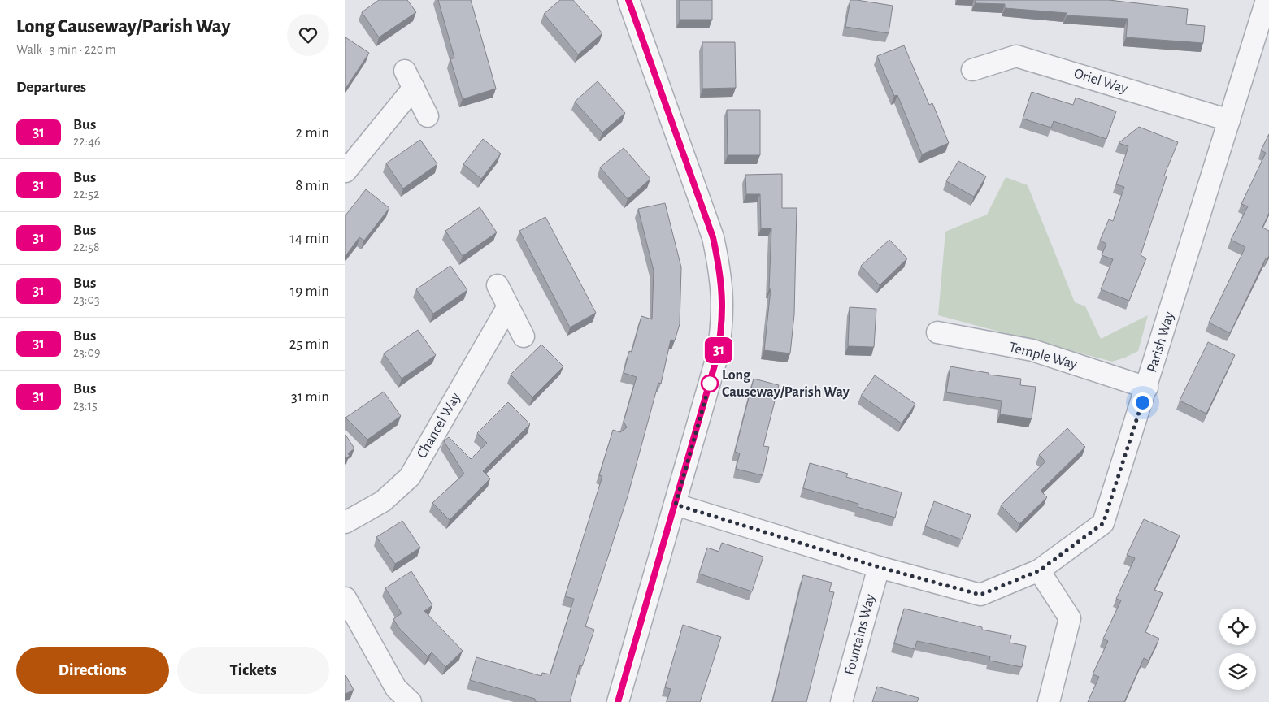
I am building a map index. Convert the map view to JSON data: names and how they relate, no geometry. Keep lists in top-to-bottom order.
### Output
{
  "streets": {
    "street": [
      "Oriel Way",
      "Parish Way",
      "Temple Way",
      "Chancel Way",
      "Fountains Way"
    ]
  },
  "crossings": [
    ["Oriel Way", "Parish Way"],
    ["Parish Way", "Temple Way"],
    ["Parish Way", "Fountains Way"]
  ],
  "places": ["Long Causeway/Parish Way"],
  "lines": ["bus line 31"],
  "page": {
    "heading": [
      ["Long Causeway/Parish Way", "Walk · 3 min · 220 m"],
      "Departures"
    ],
    "on_map": "31",
    "list": [
      {
        "mark": "31",
        "name": "Bus",
        "note": "22:46",
        "value": "2 min"
      },
      {
        "mark": "31",
        "name": "Bus",
        "note": "22:52",
        "value": "8 min"
      },
      {
        "mark": "31",
        "name": "Bus",
        "note": "22:58",
        "value": "14 min"
      },
      {
        "mark": "31",
        "name": "Bus",
        "note": "23:03",
        "value": "19 min"
      },
      {
        "mark": "31",
        "name": "Bus",
        "note": "23:09",
        "value": "25 min"
      },
      {
        "mark": "31",
        "name": "Bus",
        "note": "23:15",
        "value": "31 min"
      }
    ],
    "buttons": ["Directions", "Tickets"]
  }
}
